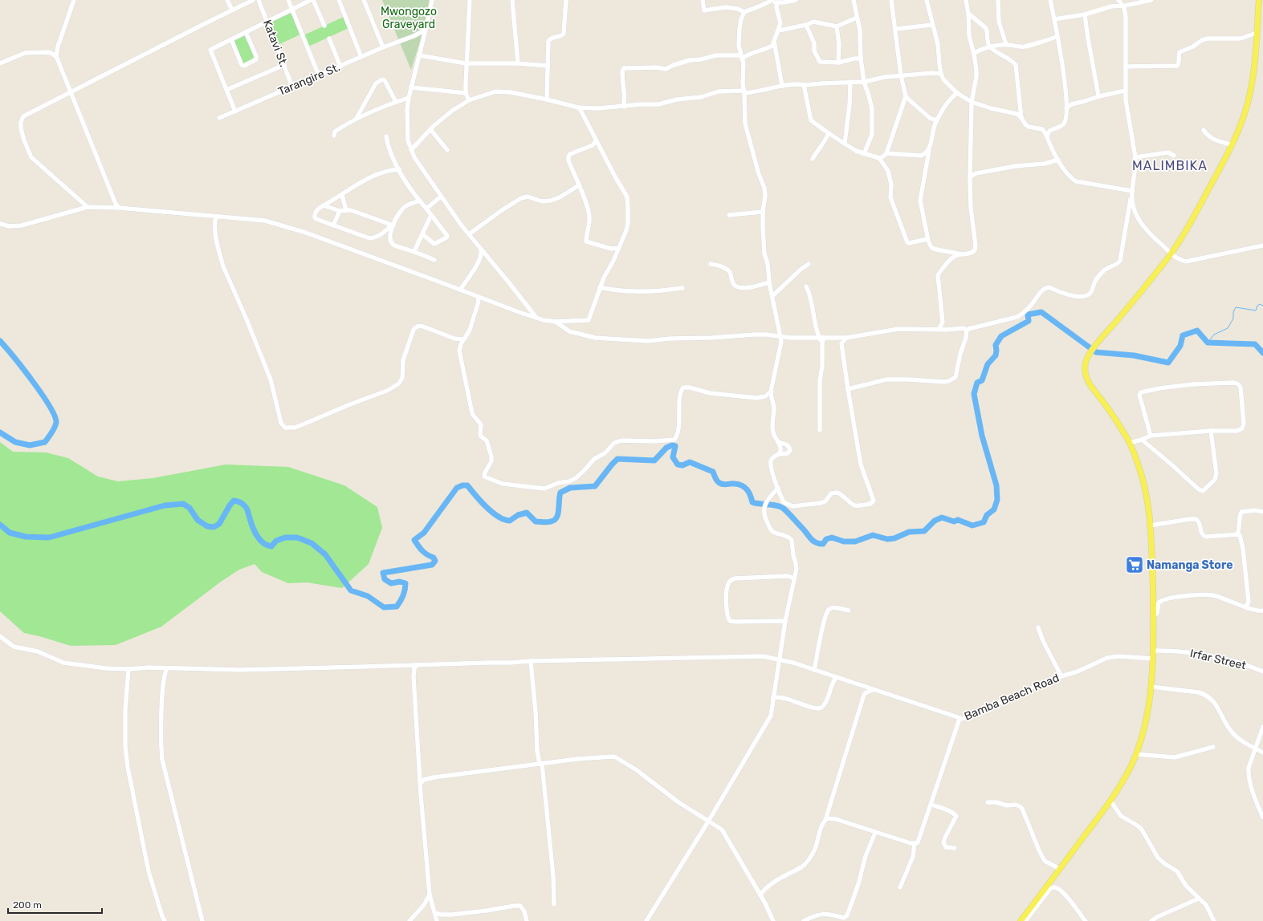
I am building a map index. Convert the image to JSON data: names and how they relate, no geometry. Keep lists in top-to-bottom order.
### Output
{
  "streets": {
    "street": [
      "Katavi St.",
      "Tarangire St.",
      "Irfar Street",
      "Bamba Beach Road"
    ]
  },
  "crossings": [
    ["Katavi St.", "Tarangire St."]
  ],
  "districts": ["MALIMBIKA"],
  "parks": ["Mwongozo Graveyard"],
  "places": {
    "supermarket": ["Namanga Store"]
  },
  "scale_bar": "200 m"
}
